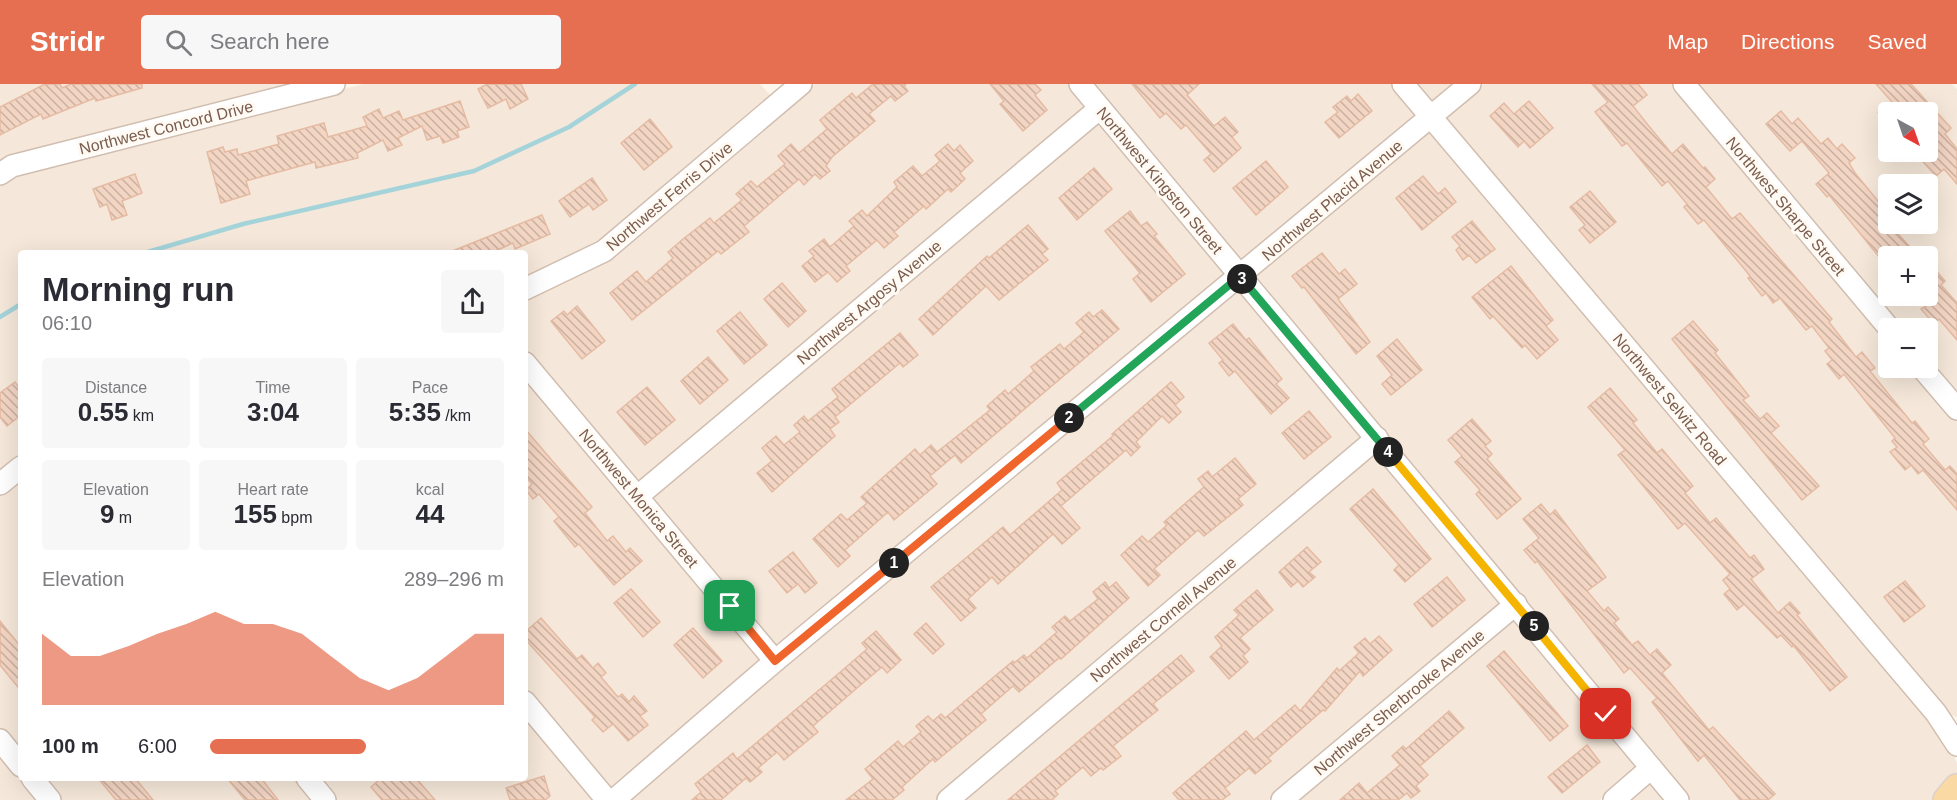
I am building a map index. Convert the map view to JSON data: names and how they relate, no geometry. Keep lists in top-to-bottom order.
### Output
{
  "streets": {
    "street": [
      "Northwest Concord Drive",
      "Northwest Kingston Street",
      "Northwest Ferris Drive",
      "Northwest Placid Avenue",
      "Northwest Sharpe Street",
      "Northwest Argosy Avenue",
      "Northwest Selvitz Road",
      "Northwest Monica Street",
      "Northwest Cornell Avenue",
      "Northwest Sherbrooke Avenue"
    ]
  },
  "crossings": [
    ["Northwest Kingston Street", "Northwest Placid Avenue"],
    ["Northwest Kingston Street", "Northwest Argosy Avenue"],
    ["Northwest Kingston Street", "Northwest Cornell Avenue"],
    ["Northwest Kingston Street", "Northwest Sherbrooke Avenue"],
    ["Northwest Placid Avenue", "Northwest Selvitz Road"],
    ["Northwest Placid Avenue", "Northwest Monica Street"],
    ["Northwest Argosy Avenue", "Northwest Monica Street"]
  ],
  "north": "bottom right",
  "page": {
    "header": "Stridr",
    "search": "Search here",
    "nav": ["Map", "Directions", "Saved"],
    "map_buttons": ["+", "−"],
    "heading": ["Morning run", "06:10"],
    "pins": [
      "3",
      "2",
      "4",
      "1",
      "5"
    ],
    "stats": [
      ["Distance", "0.55 km"],
      ["Time", "3:04"],
      ["Pace", "5:35 /km"],
      ["Elevation", "9 m"],
      ["Heart rate", "155 bpm"],
      ["kcal", "44"]
    ],
    "chart": ["Elevation", "289–296 m"],
    "list": [
      {
        "name": "100 m",
        "note": "6:00"
      }
    ]
  }
}
